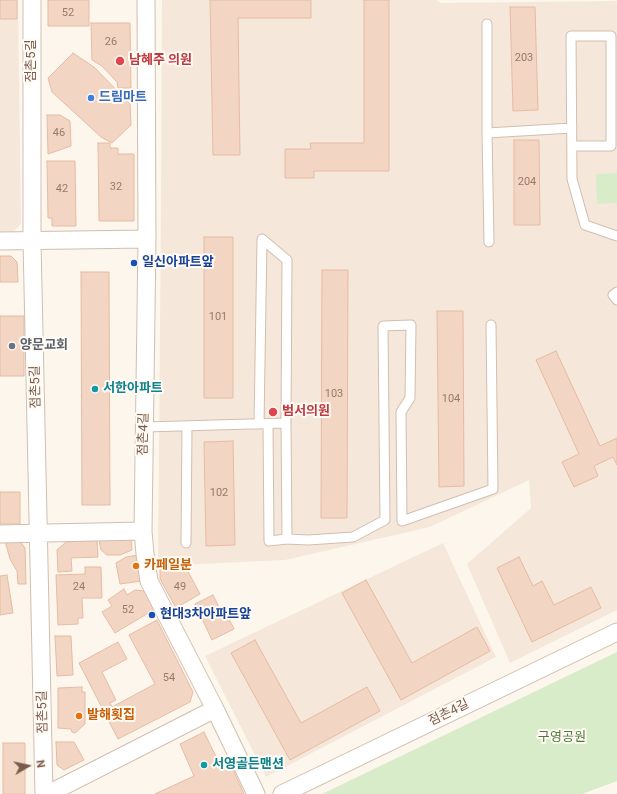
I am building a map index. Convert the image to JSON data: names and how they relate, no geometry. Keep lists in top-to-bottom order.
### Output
{
  "streets": {
    "street": ["점촌5길", "점촌4길"]
  },
  "parks": ["구영공원"],
  "places": [
    "남혜주 의원",
    "드림마트",
    "일신아파트앞",
    "양문교회",
    "서한아파트",
    "범서의원",
    "카페일분",
    "현대3차아파트앞",
    "발해횟집",
    "서영골든맨션"
  ],
  "house_numbers": [
    "52",
    "26",
    "203",
    "46",
    "204",
    "32",
    "42",
    "101",
    "103",
    "104",
    "102",
    "24",
    "49",
    "52",
    "54"
  ],
  "north": "right"
}
